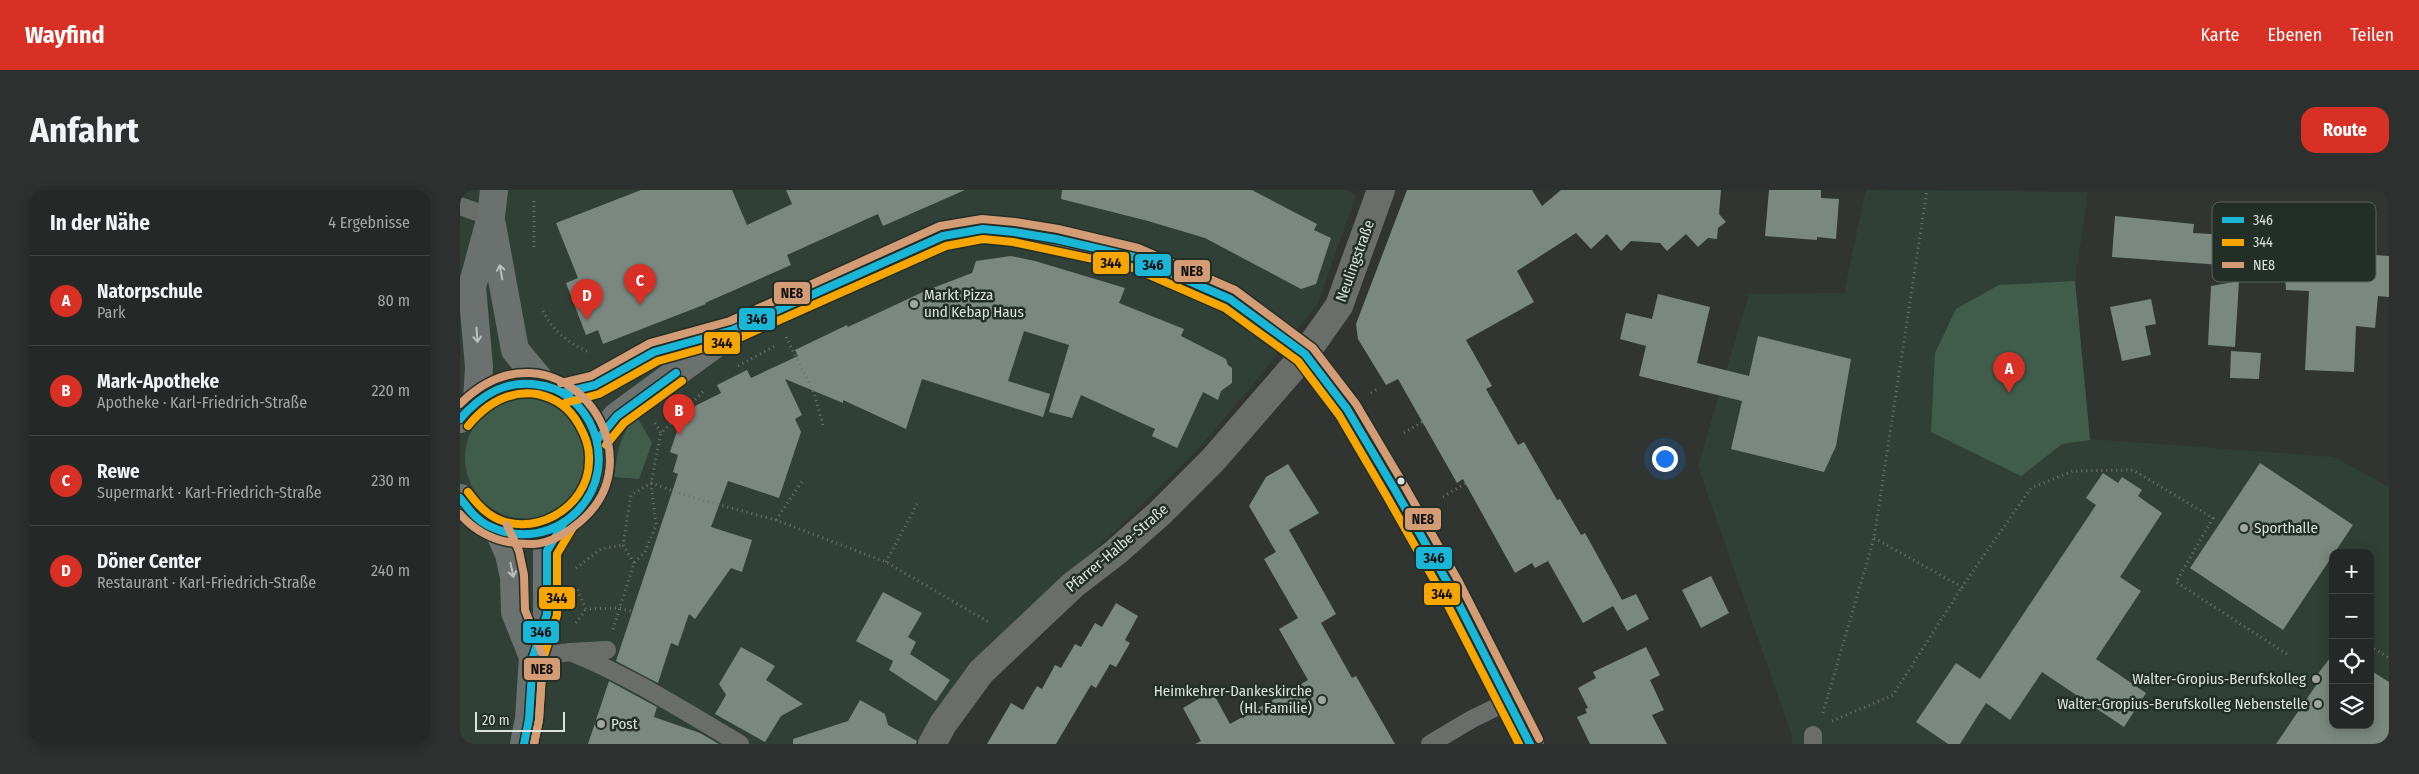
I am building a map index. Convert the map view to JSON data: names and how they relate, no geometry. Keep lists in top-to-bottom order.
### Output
{
  "streets": {
    "street": ["Neulingstraße", "Pfarrer-Halbe-Straße"]
  },
  "crossings": [
    ["Neulingstraße", "Pfarrer-Halbe-Straße"]
  ],
  "places": [
    "Markt Pizza und Kebap Haus",
    "Sporthalle",
    "Walter-Gropius-Berufskolleg",
    "Heimkehrer-Dankeskirche (Hl. Familie)",
    "Walter-Gropius-Berufskolleg Nebenstelle",
    "Post"
  ],
  "lines": ["transit line NE8", "transit line 346", "transit line 344"],
  "legend": ["346", "344", "NE8"],
  "scale_bar": "20 m",
  "page": {
    "header": "Wayfind",
    "nav": ["Karte", "Ebenen", "Teilen"],
    "buttons": "Route",
    "title": "Anfahrt",
    "heading": ["In der Nähe", "4 Ergebnisse"],
    "list": [
      {
        "mark": "A",
        "name": "Natorpschule",
        "note": "Park",
        "value": "80 m"
      },
      {
        "mark": "B",
        "name": "Mark-Apotheke",
        "note": "Apotheke · Karl-Friedrich-Straße",
        "value": "220 m"
      },
      {
        "mark": "C",
        "name": "Rewe",
        "note": "Supermarkt · Karl-Friedrich-Straße",
        "value": "230 m"
      },
      {
        "mark": "D",
        "name": "Döner Center",
        "note": "Restaurant · Karl-Friedrich-Straße",
        "value": "240 m"
      }
    ],
    "pins": [
      "C",
      "D",
      "A",
      "B"
    ],
    "map_buttons": ["+", "−"],
    "scale": "20 m"
  }
}
